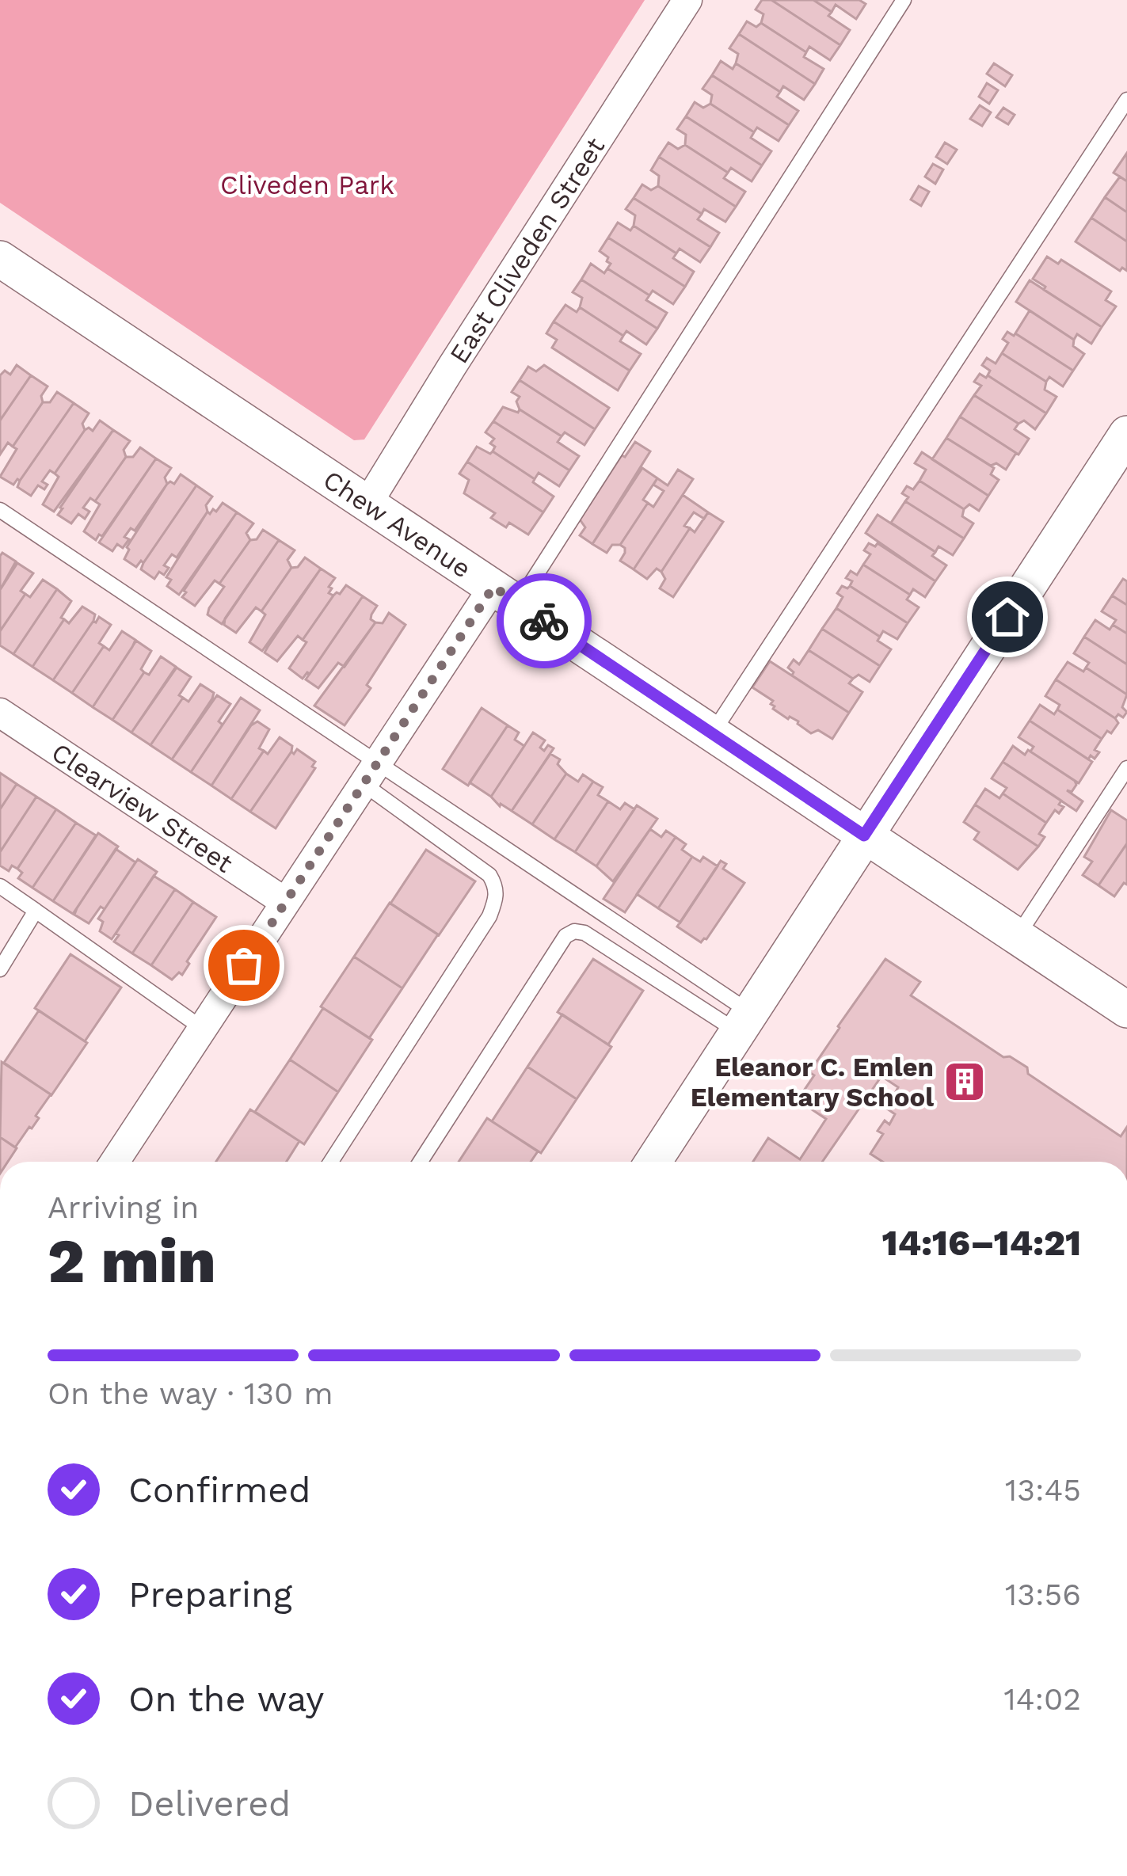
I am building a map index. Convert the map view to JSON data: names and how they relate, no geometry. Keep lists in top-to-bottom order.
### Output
{
  "streets": {
    "street": ["East Cliveden Street", "Chew Avenue", "Clearview Street"]
  },
  "crossings": [
    ["East Cliveden Street", "Chew Avenue"]
  ],
  "parks": ["Cliveden Park"],
  "places": {
    "building": ["Eleanor C. Emlen Elementary School"]
  },
  "page": {
    "heading": ["2 min", "Arriving in", "14:16–14:21"],
    "bar": "On the way · 130 m",
    "list": [
      ["Confirmed", "13:45"],
      ["Preparing", "13:56"],
      ["On the way", "14:02"],
      "Delivered"
    ]
  }
}
